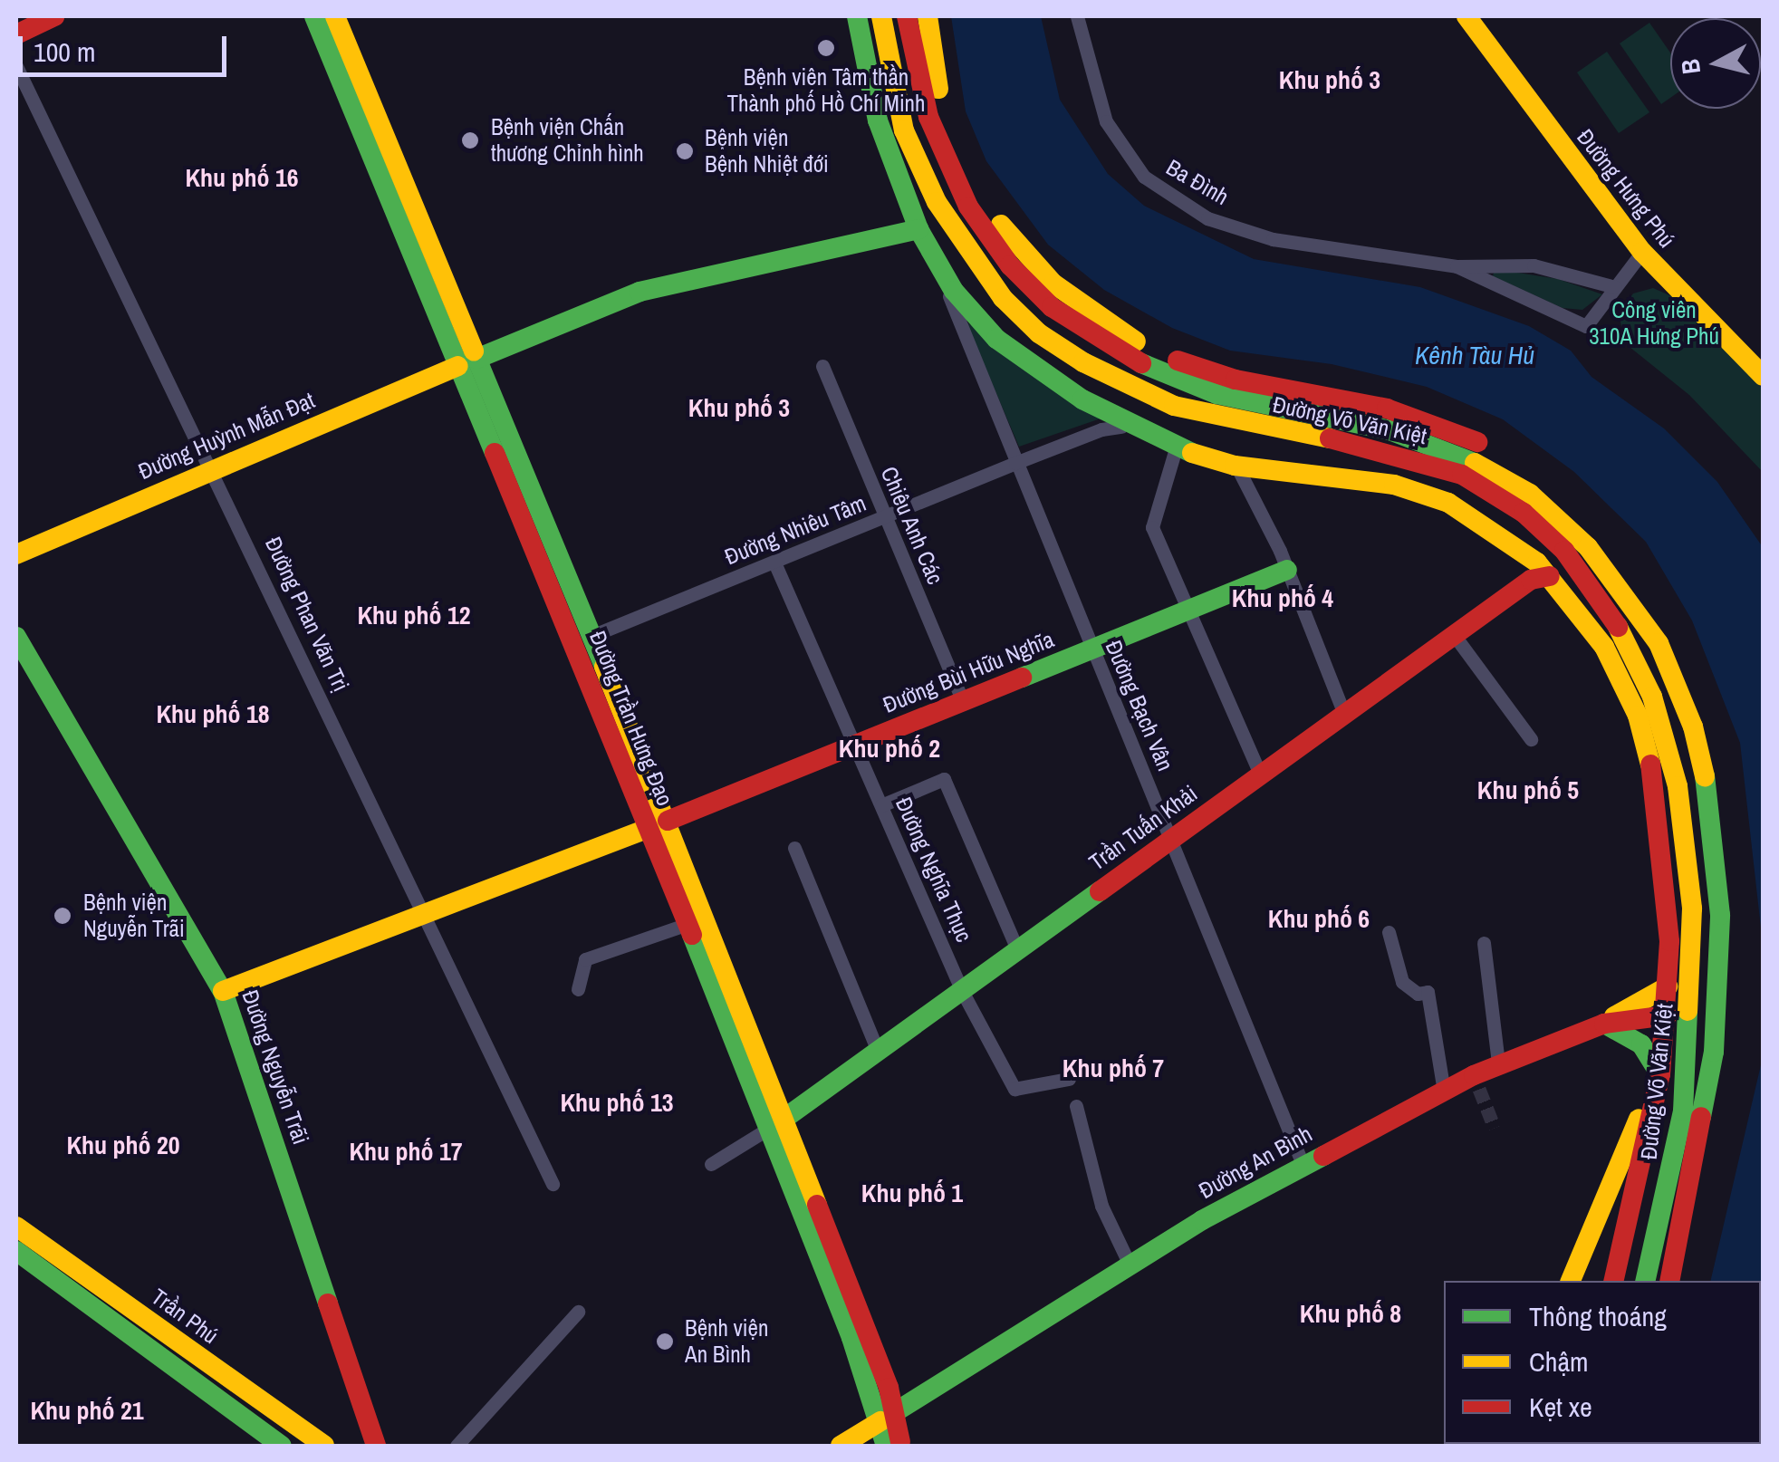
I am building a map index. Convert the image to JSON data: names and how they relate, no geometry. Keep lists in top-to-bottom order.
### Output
{
  "streets": {
    "main road": [
      "Đường Hưng Phú",
      "Đường Võ Văn Kiệt",
      "Đường Huỳnh Mẫn Đạt",
      "Đường Bùi Hữu Nghĩa",
      "Đường Trần Hưng Đạo",
      "Trần Tuấn Khải",
      "Đường Nguyễn Trãi",
      "Đường An Bình",
      "Trần Phú"
    ],
    "street": [
      "Ba Đình",
      "Chiêu Anh Các",
      "Đường Nhiêu Tâm",
      "Đường Phan Văn Trị",
      "Đường Bạch Vân",
      "Đường Nghĩa Thục"
    ]
  },
  "crossings": [
    ["Đường Võ Văn Kiệt", "Đường Huỳnh Mẫn Đạt"],
    ["Đường Võ Văn Kiệt", "Đường Nhiêu Tâm"],
    ["Đường Võ Văn Kiệt", "Đường Bạch Vân"],
    ["Đường Võ Văn Kiệt", "Trần Tuấn Khải"],
    ["Đường Võ Văn Kiệt", "Đường An Bình"],
    ["Đường Huỳnh Mẫn Đạt", "Đường Phan Văn Trị"],
    ["Đường Huỳnh Mẫn Đạt", "Đường Trần Hưng Đạo"],
    ["Chiêu Anh Các", "Đường Nhiêu Tâm"],
    ["Chiêu Anh Các", "Đường Bùi Hữu Nghĩa"],
    ["Đường Nhiêu Tâm", "Đường Bạch Vân"],
    ["Đường Nhiêu Tâm", "Đường Trần Hưng Đạo"],
    ["Đường Nhiêu Tâm", "Đường Nghĩa Thục"],
    ["Đường Phan Văn Trị", "Đường Bùi Hữu Nghĩa"],
    ["Đường Bùi Hữu Nghĩa", "Đường Bạch Vân"],
    ["Đường Bùi Hữu Nghĩa", "Đường Trần Hưng Đạo"],
    ["Đường Bùi Hữu Nghĩa", "Đường Nghĩa Thục"],
    ["Đường Bùi Hữu Nghĩa", "Đường Nguyễn Trãi"],
    ["Đường Bạch Vân", "Trần Tuấn Khải"],
    ["Đường Bạch Vân", "Đường An Bình"],
    ["Đường Trần Hưng Đạo", "Trần Tuấn Khải"],
    ["Đường Trần Hưng Đạo", "Đường An Bình"],
    ["Trần Tuấn Khải", "Đường Nghĩa Thục"]
  ],
  "districts": [
    "Khu phố 3",
    "Khu phố 16",
    "Khu phố 3",
    "Khu phố 4",
    "Khu phố 12",
    "Khu phố 18",
    "Khu phố 2",
    "Khu phố 5",
    "Khu phố 6",
    "Khu phố 7",
    "Khu phố 13",
    "Khu phố 20",
    "Khu phố 17",
    "Khu phố 1",
    "Khu phố 8",
    "Khu phố 21"
  ],
  "water": ["Kênh Tàu Hủ"],
  "parks": ["Công viên 310A Hưng Phú"],
  "places": [
    "Bệnh viện Tâm thần Thành phố Hồ Chí Minh",
    "Bệnh viện Chấn thương Chỉnh hình",
    "Bệnh viện Bệnh Nhiệt đới",
    "Bệnh viện Nguyễn Trãi",
    "Bệnh viện An Bình"
  ],
  "legend": ["Thông thoáng", "Chậm", "Kẹt xe"],
  "scale_bar": "100 m",
  "north": "left"
}
